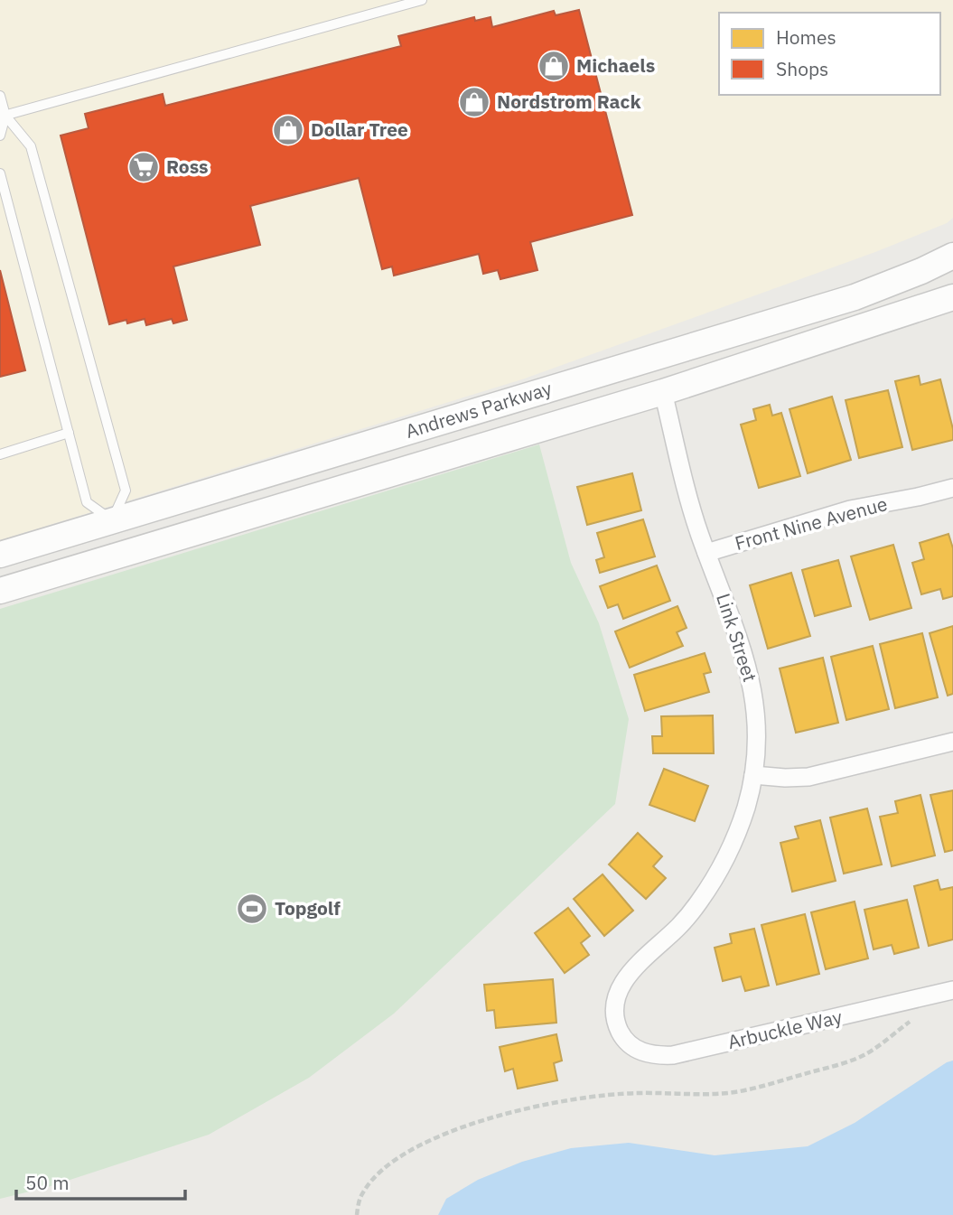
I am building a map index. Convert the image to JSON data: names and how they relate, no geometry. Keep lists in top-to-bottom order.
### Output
{
  "streets": {
    "street": [
      "Andrews Parkway",
      "Front Nine Avenue",
      "Link Street",
      "Arbuckle Way"
    ]
  },
  "crossings": [
    ["Andrews Parkway", "Link Street"],
    ["Front Nine Avenue", "Link Street"],
    ["Link Street", "Arbuckle Way"]
  ],
  "places": {
    "shop": ["Michaels", "Nordstrom Rack", "Dollar Tree"],
    "supermarket": ["Ross"],
    "sports": ["Topgolf"]
  },
  "legend": ["Homes", "Shops"],
  "scale_bar": "50 m"
}
